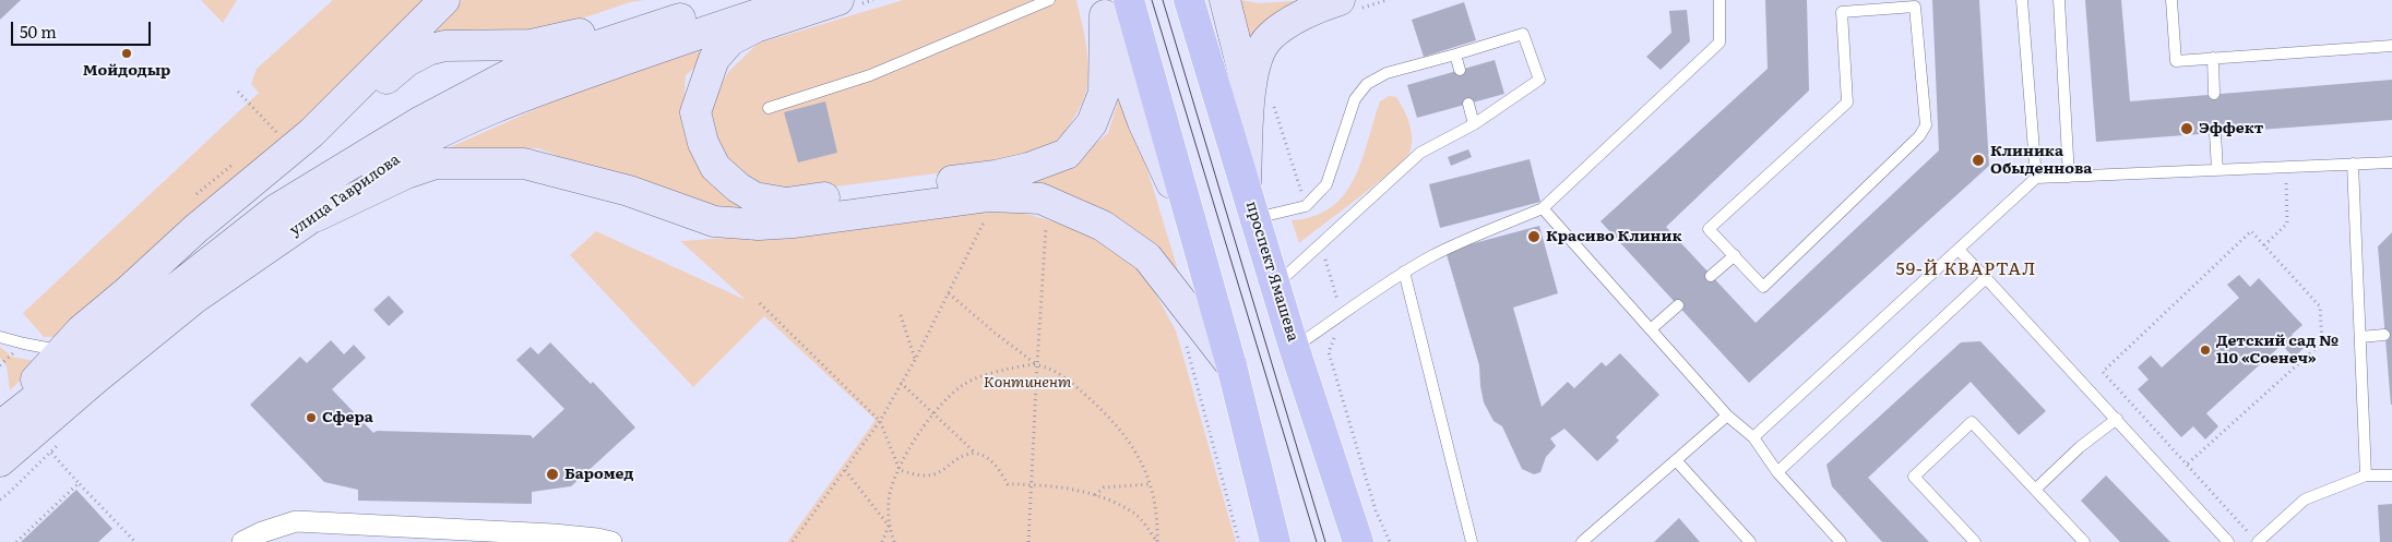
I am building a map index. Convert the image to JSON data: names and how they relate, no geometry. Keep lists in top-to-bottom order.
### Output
{
  "streets": {
    "main road": ["улица Гаврилова", "проспект Ямашева"]
  },
  "districts": ["59-Й КВАРТАЛ"],
  "parks": ["Континент"],
  "places": [
    "Мойдодыр",
    "Эффект",
    "Клиника Обыденнова",
    "Красиво Клиник",
    "Детский сад № 110 «Соенеч»",
    "Сфера",
    "Баромед"
  ],
  "scale_bar": "50 m"
}
